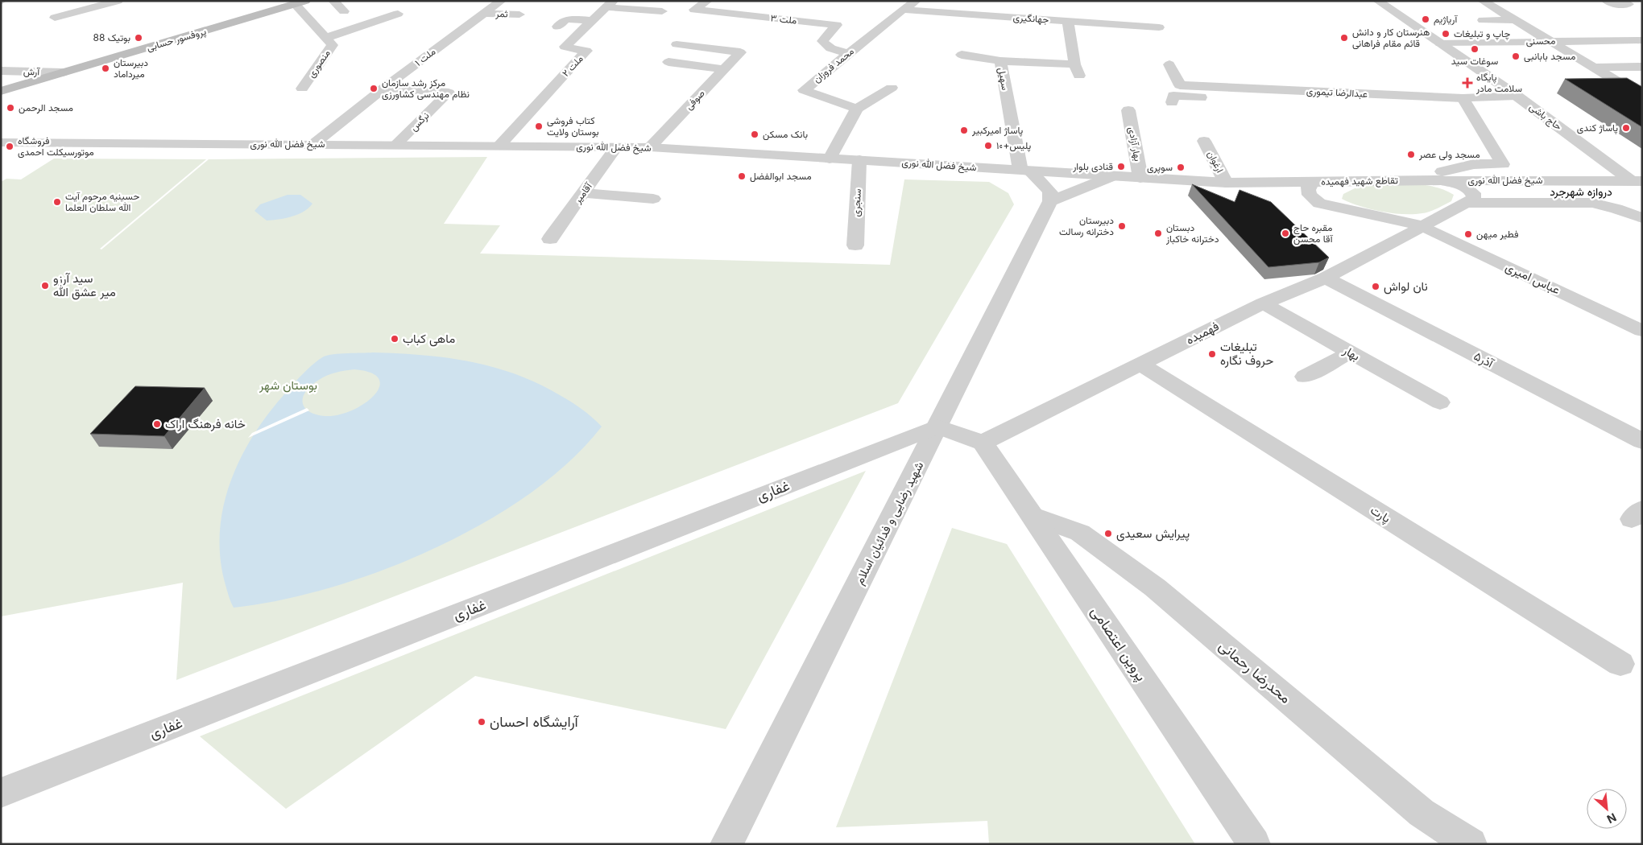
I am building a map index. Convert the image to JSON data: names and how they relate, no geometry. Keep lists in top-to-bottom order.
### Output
{
  "streets": {
    "main road": ["پروفسور حسابی"],
    "street": [
      "ثمر",
      "جهانگیری",
      "ملت ۳",
      "محسنی",
      "ملت ۱",
      "منصوری",
      "محمد فروزان",
      "ملت ۲",
      "آرش",
      "سهیل",
      "عبدالرضا تیموری",
      "صوفی",
      "حاج باشی",
      "نرگس",
      "شیخ فضل الله نوری",
      "بهار آزادی",
      "ارغوان",
      "تقاطع شهید فهمیده",
      "آقامیر",
      "سنجری",
      "عباس امیری",
      "فهمیده",
      "بهار",
      "آذر۵",
      "غفاری",
      "پارت",
      "شهید رضایی و فدائیان اسلام",
      "پروین اعتصامی",
      "محدرضا رحمانی"
    ]
  },
  "crossings": [
    ["ثمر", "ملت ۱"],
    ["جهانگیری", "محمد فروزان"],
    ["جهانگیری", "سهیل"],
    ["ملت ۳", "محمد فروزان"],
    ["پروفسور حسابی", "منصوری"],
    ["پروفسور حسابی", "آرش"],
    ["محسنی", "حاج باشی"],
    ["ملت ۱", "نرگس"],
    ["ملت ۱", "شیخ فضل الله نوری"],
    ["ملت ۲", "شیخ فضل الله نوری"],
    ["سهیل", "شیخ فضل الله نوری"],
    ["عبدالرضا تیموری", "حاج باشی"],
    ["صوفی", "شیخ فضل الله نوری"],
    ["حاج باشی", "شیخ فضل الله نوری"],
    ["نرگس", "شیخ فضل الله نوری"],
    ["شیخ فضل الله نوری", "بهار آزادی"],
    ["شیخ فضل الله نوری", "ارغوان"],
    ["شیخ فضل الله نوری", "تقاطع شهید فهمیده"],
    ["شیخ فضل الله نوری", "آقامیر"],
    ["شیخ فضل الله نوری", "سنجری"],
    ["تقاطع شهید فهمیده", "عباس امیری"],
    ["تقاطع شهید فهمیده", "فهمیده"],
    ["عباس امیری", "فهمیده"],
    ["فهمیده", "بهار"],
    ["فهمیده", "آذر۵"],
    ["فهمیده", "پارت"],
    ["فهمیده", "پروین اعتصامی"],
    ["غفاری", "شهید رضایی و فدائیان اسلام"],
    ["پروین اعتصامی", "محدرضا رحمانی"]
  ],
  "districts": ["دروازه شهرجرد"],
  "parks": ["بوستان شهر"],
  "places": {
    "other": [
      "آریاژیم",
      "چاپ و تبلیغات",
      "بوتیک 88",
      "هنرستان کار و دانش قائم مقام فراهانی",
      "سوغات سید",
      "مسجد بابانبی",
      "دبیرستان میرداماد",
      "مرکز رشد سازمان نظام مهندسی کشاورزی",
      "مسجد الرحمن",
      "کتاب فروشی بوستان ولایت",
      "پاساژ کندی",
      "پاساژ امیرکبیر",
      "بانک مسکن",
      "پلیس+۱۰",
      "فروشگاه موتورسیکلت احمدی",
      "مسجد ولی عصر",
      "قنادی بلوار",
      "سوپری",
      "مسجد ابوالفضل",
      "حسینیه مرحوم آیت الله سلطان العلما",
      "دبیرستان دخترانه رسالت",
      "دبستان دخترانه خاکباز",
      "مقبره حاج آقا محسن",
      "فطیر میهن",
      "سید آرزو میر عشق الله",
      "نان لواش",
      "ماهی کباب",
      "تبلیغات حروف نگاره",
      "خانه فرهنگ اراک",
      "پیرایش سعیدی",
      "آرایشگاه احسان"
    ],
    "health": ["پایگاه سلامت مادر"]
  },
  "north": "bottom right"
}
